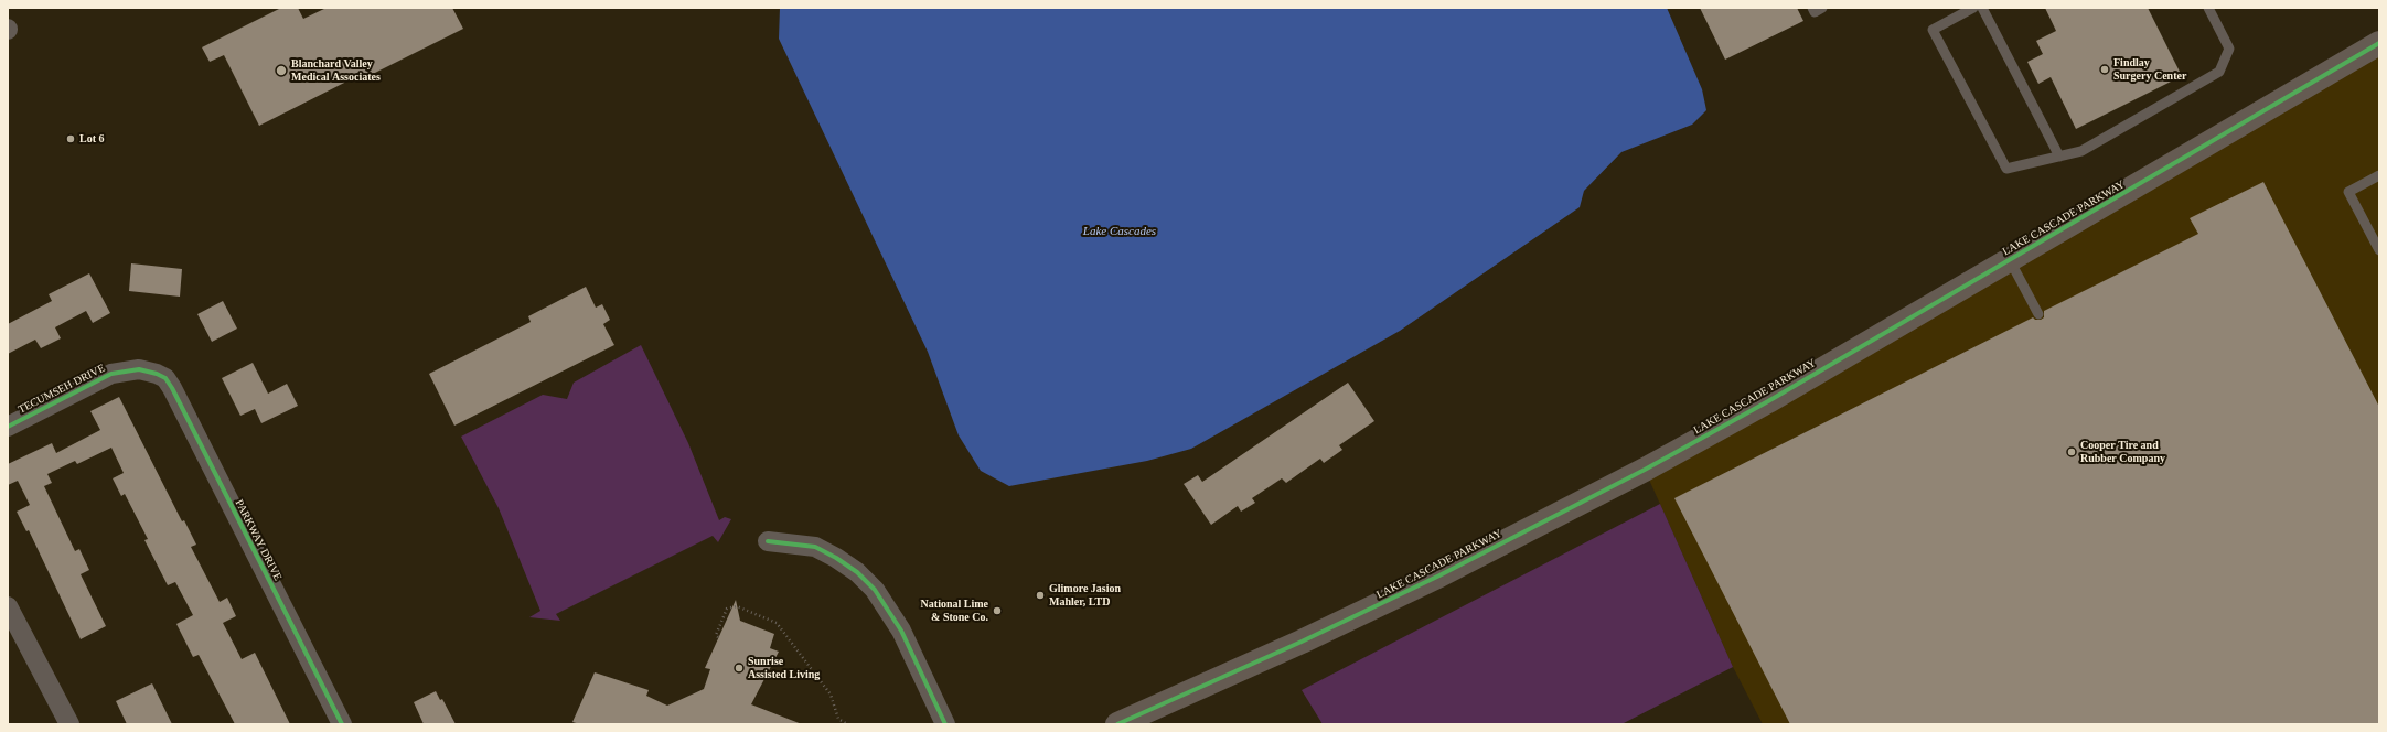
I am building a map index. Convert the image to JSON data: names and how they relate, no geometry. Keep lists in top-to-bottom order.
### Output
{
  "streets": {
    "street": ["LAKE CASCADE PARKWAY", "TECUMSEH DRIVE", "PARKWAY DRIVE"]
  },
  "crossings": [
    ["TECUMSEH DRIVE", "PARKWAY DRIVE"]
  ],
  "water": ["Lake Cascades"],
  "places": [
    "Findlay Surgery Center",
    "Blanchard Valley Medical Associates",
    "Lot 6",
    "Cooper Tire and Rubber Company",
    "Glimore Jasion Mahler, LTD",
    "National Lime & Stone Co.",
    "Sunrise Assisted Living"
  ]
}
